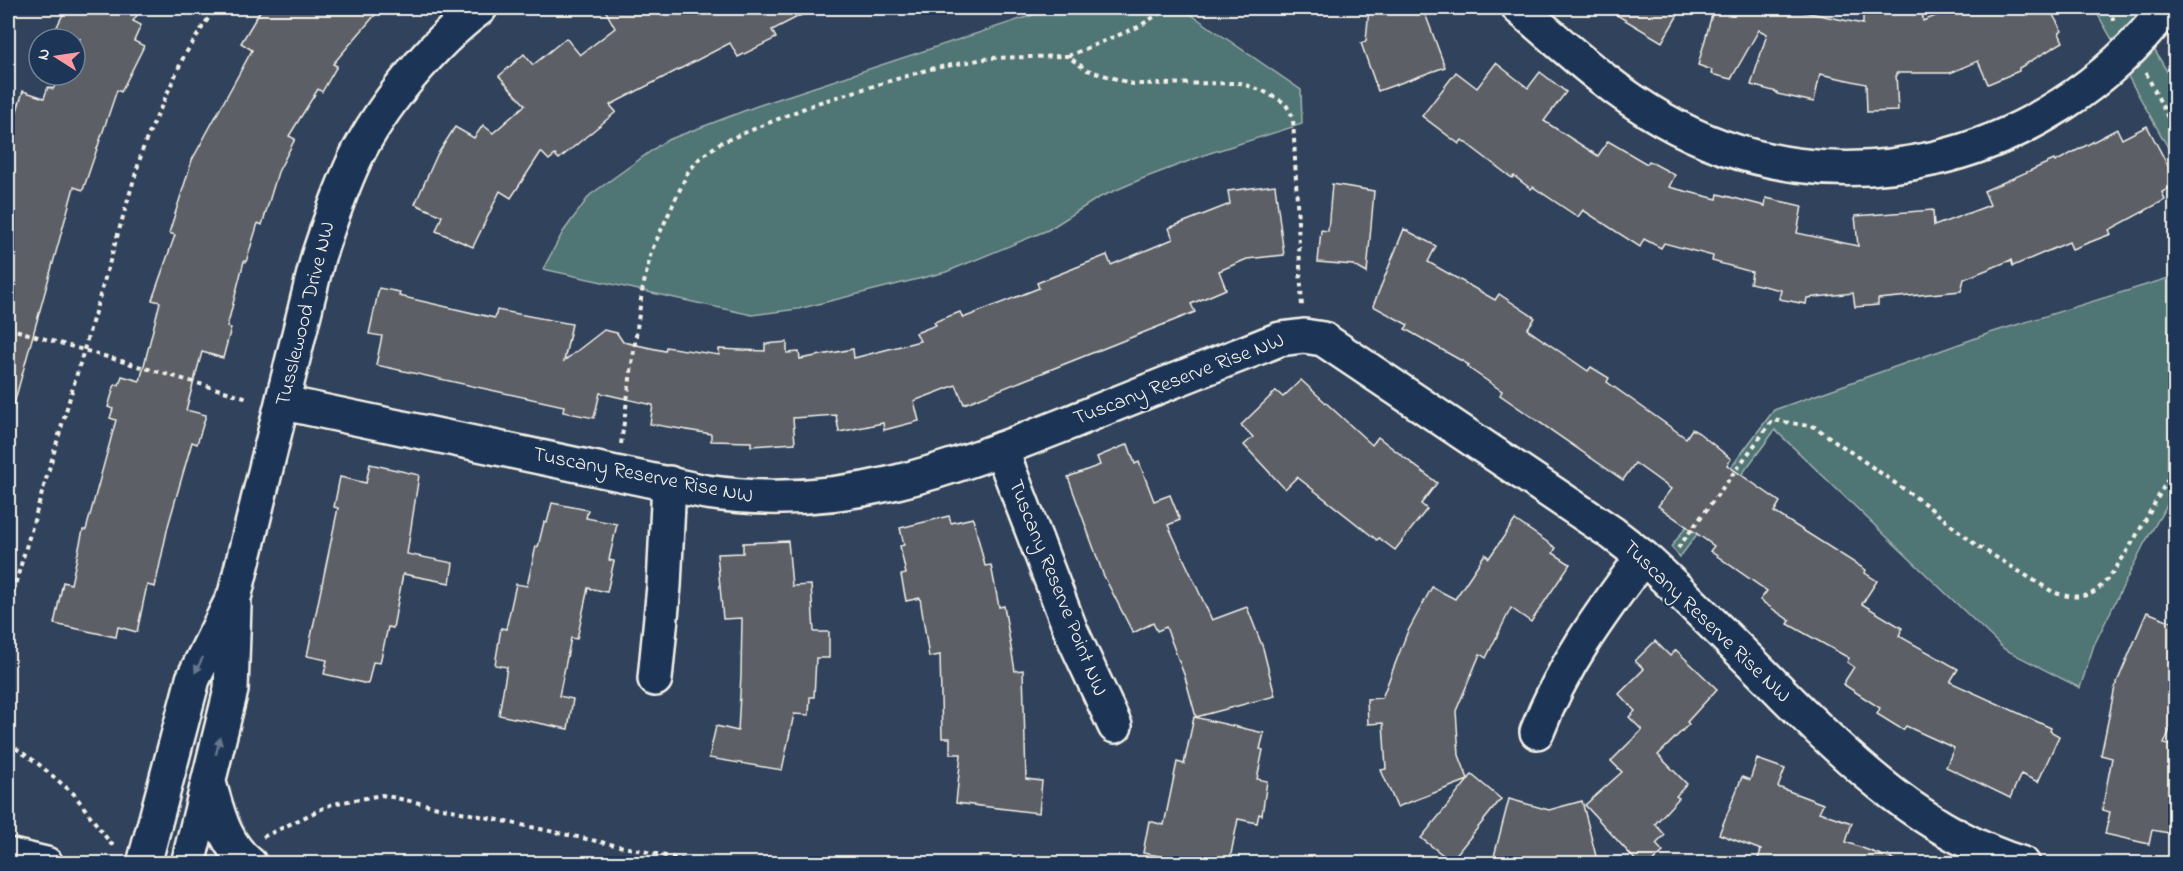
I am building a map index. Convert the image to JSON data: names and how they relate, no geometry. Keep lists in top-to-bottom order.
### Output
{
  "streets": {
    "street": ["Tusslewood Drive NW", "Tuscany Reserve Rise NW", "Tuscany Reserve Point NW"]
  },
  "crossings": [
    ["Tusslewood Drive NW", "Tuscany Reserve Rise NW"],
    ["Tuscany Reserve Rise NW", "Tuscany Reserve Point NW"]
  ],
  "north": "left"
}
